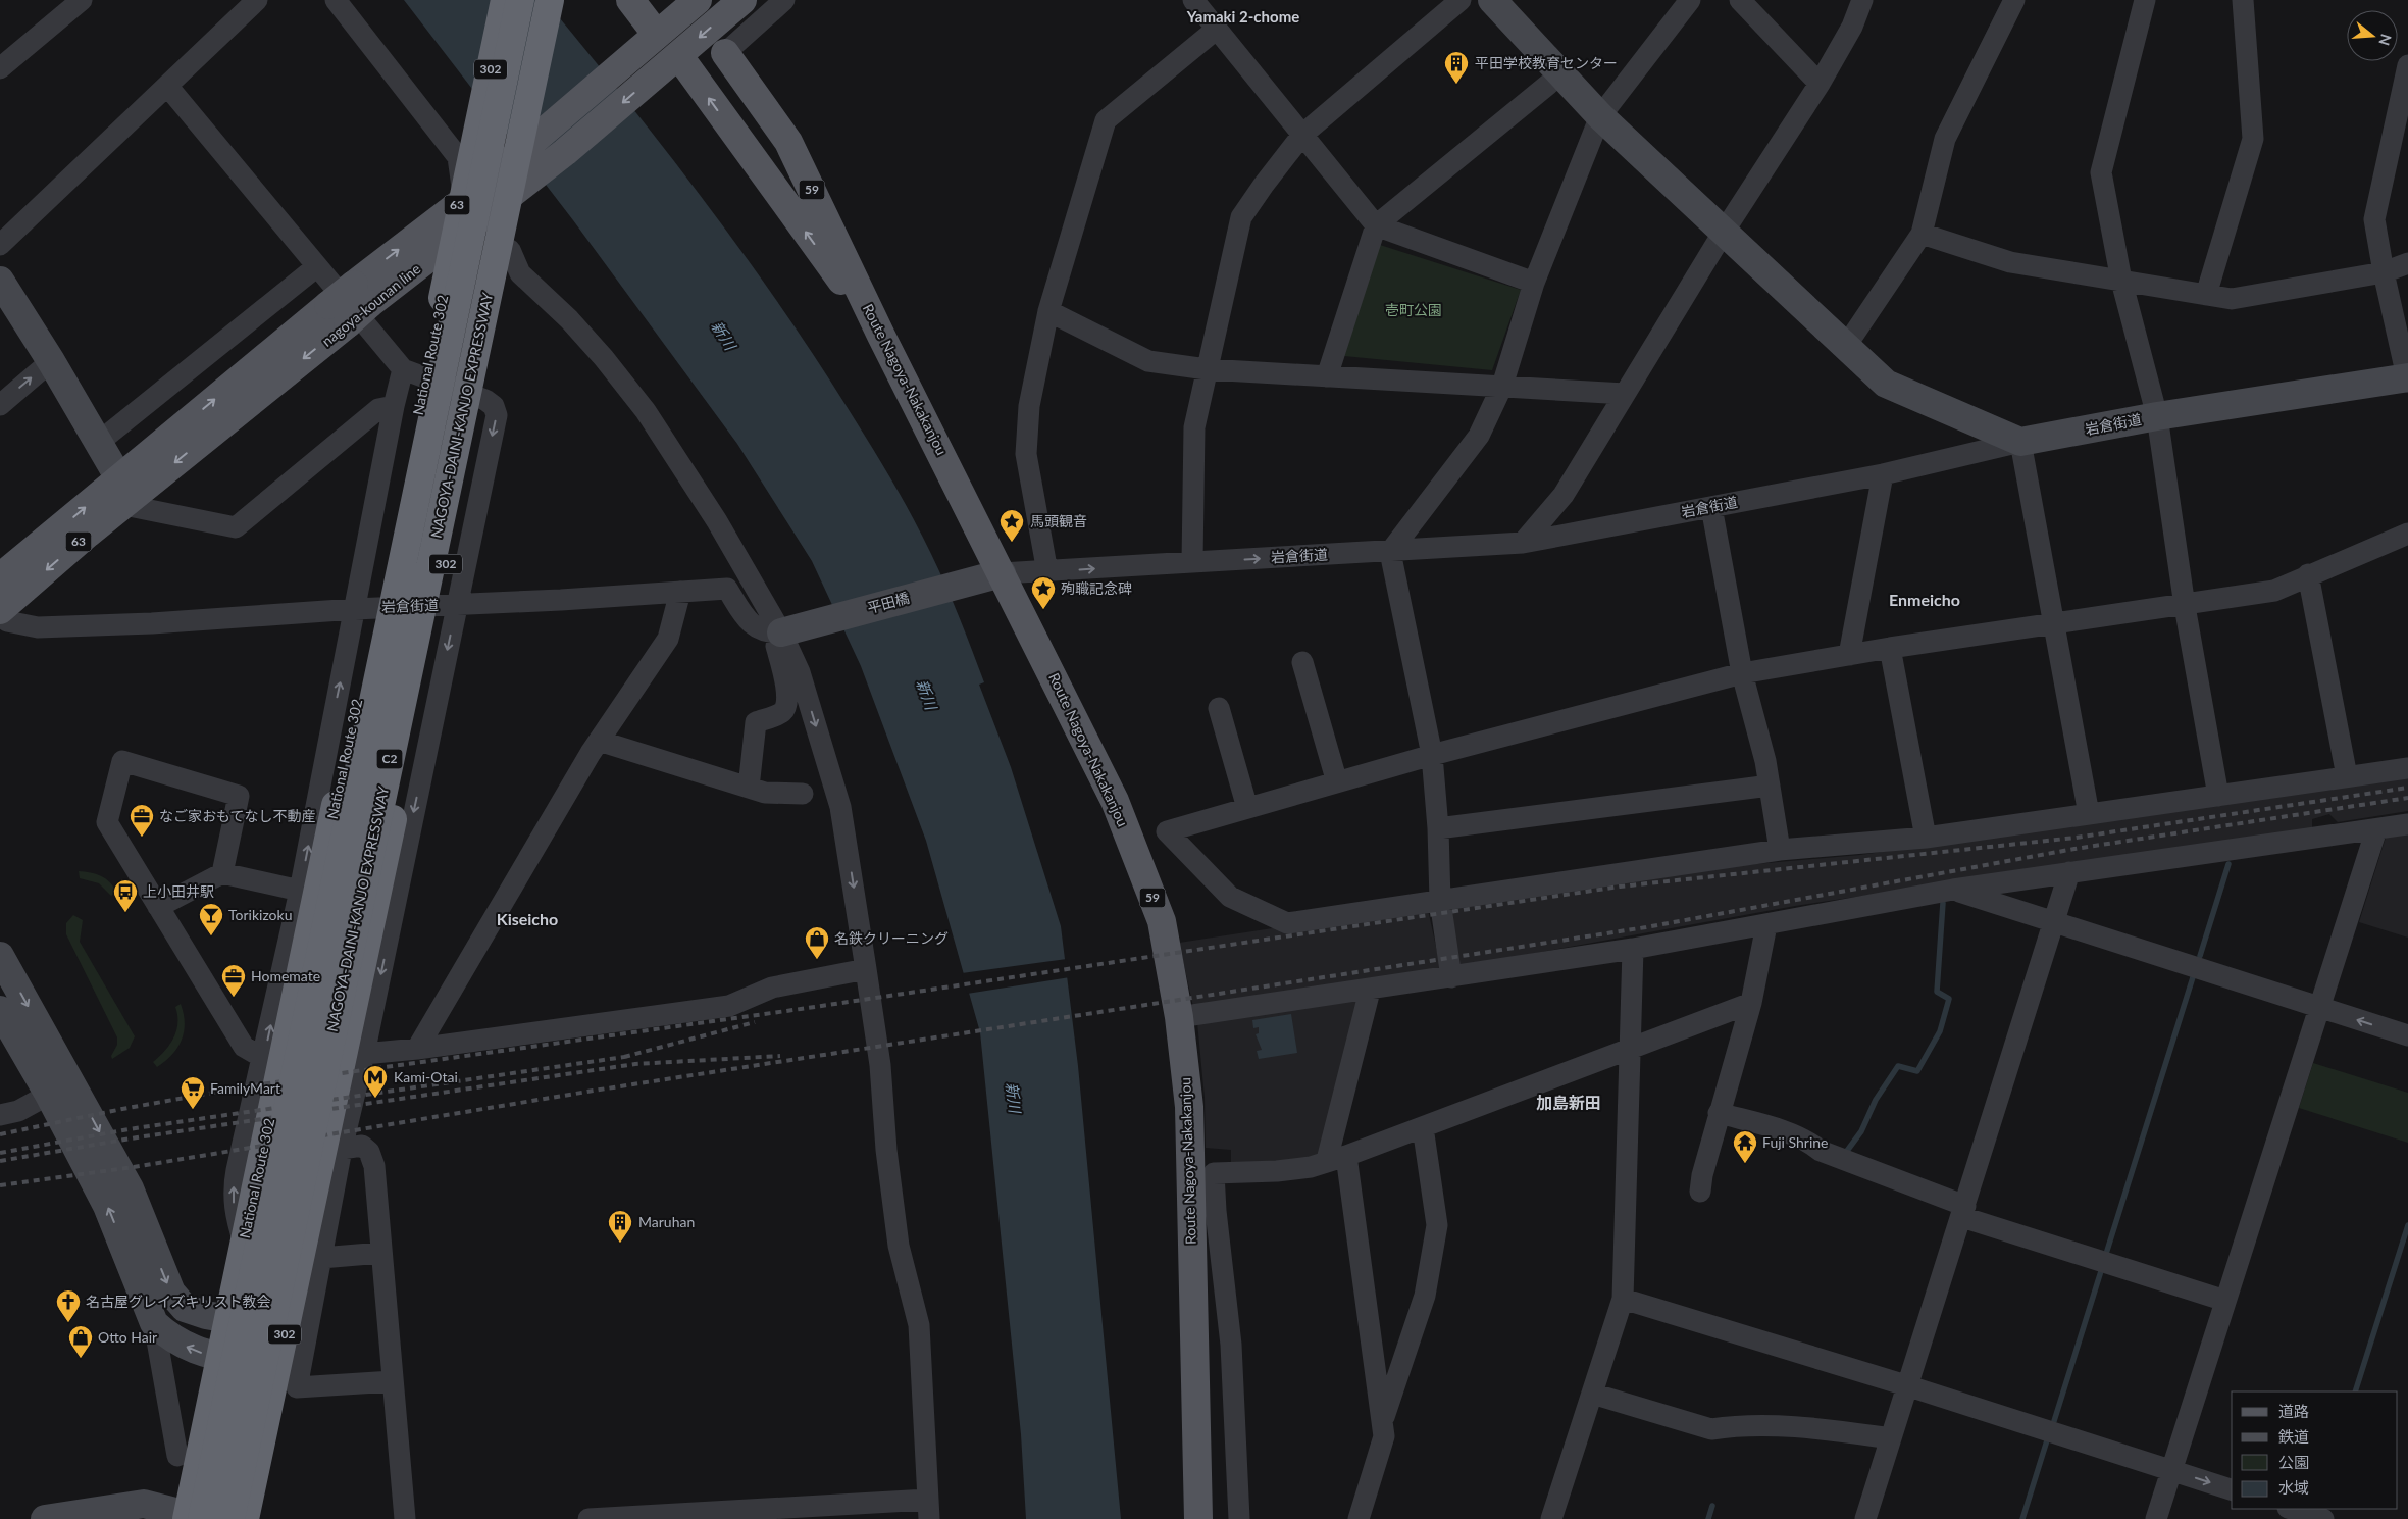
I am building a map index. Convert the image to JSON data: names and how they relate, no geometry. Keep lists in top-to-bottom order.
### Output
{
  "streets": {
    "highway": [
      "302",
      "National Route 302",
      "NAGOYA-DAINI-KANJO EXPRESSWAY",
      "C2"
    ],
    "main road": [
      "59",
      "63",
      "nagoya-kounan line",
      "Route Nagoya-Nakakanjou"
    ],
    "street": ["岩倉街道", "平田橋"]
  },
  "crossings": [
    ["302", "nagoya-kounan line"],
    ["nagoya-kounan line", "National Route 302"],
    ["nagoya-kounan line", "岩倉街道"],
    ["National Route 302", "NAGOYA-DAINI-KANJO EXPRESSWAY"],
    ["Route Nagoya-Nakakanjou", "岩倉街道"],
    ["Route Nagoya-Nakakanjou", "平田橋"],
    ["岩倉街道", "平田橋"]
  ],
  "districts": [
    "Yamaki 2-chome",
    "Enmeicho",
    "Kiseicho",
    "加島新田"
  ],
  "water": ["新川"],
  "parks": ["壱町公園"],
  "places": {
    "building": ["平田学校教育センター", "Maruhan"],
    "place": ["馬頭観音", "殉職記念碑"],
    "office": ["なご家おもてなし不動産", "Homemate"],
    "bus stop": ["上小田井駅"],
    "bar": ["Torikizoku"],
    "shop": ["名鉄クリーニング", "Otto Hair"],
    "metro station": ["Kami-Otai"],
    "supermarket": ["FamilyMart"],
    "temple": ["Fuji Shrine"],
    "church": ["名古屋グレイズキリスト教会"]
  },
  "legend": [
    "道路",
    "鉄道",
    "公園",
    "水域"
  ],
  "north": "right"
}
